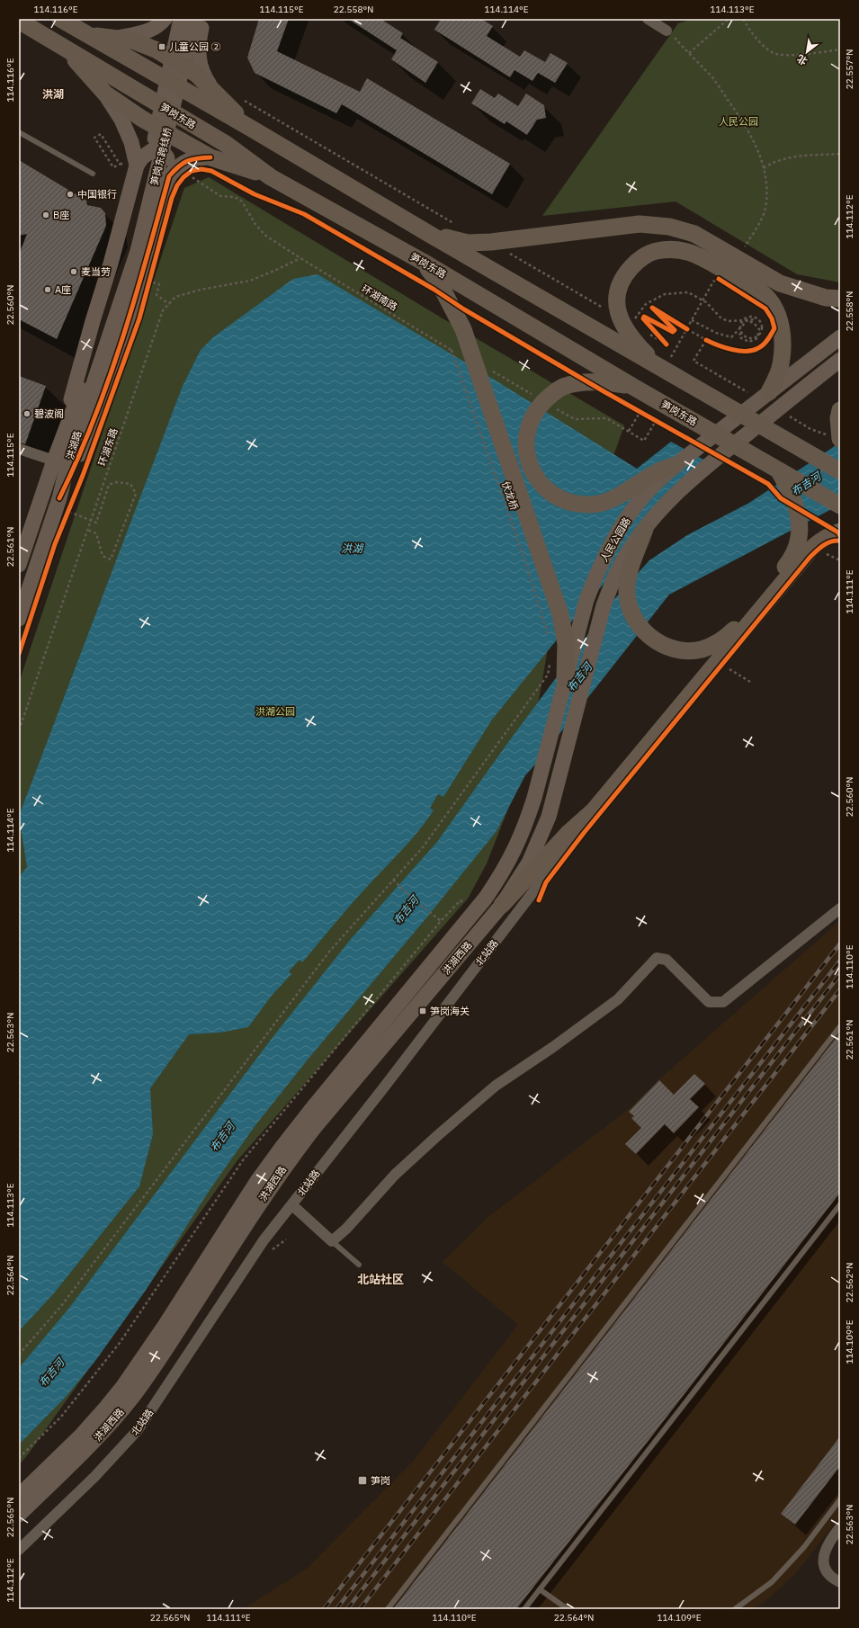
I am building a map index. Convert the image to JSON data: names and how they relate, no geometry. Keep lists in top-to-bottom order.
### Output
{
  "streets": {
    "main road": [
      "笋岗东路",
      "笋岗东跨线桥",
      "洪湖路",
      "人民公园路",
      "洪湖西路"
    ],
    "street": ["北站路"],
    "path": ["环湖南路", "环湖东路", "伏龙桥"]
  },
  "crossings": [
    ["笋岗东跨线桥", "洪湖路"],
    ["环湖南路", "环湖东路"],
    ["环湖南路", "伏龙桥"],
    ["人民公园路", "洪湖西路"]
  ],
  "districts": ["洪湖", "北站社区"],
  "water": ["布吉河", "洪湖"],
  "parks": ["人民公园", "洪湖公园"],
  "places": {
    "transit": ["儿童公园 ②", "笋岗海关", "笋岗"],
    "other": [
      "中国银行",
      "B座",
      "麦当劳",
      "A座",
      "碧波阁"
    ]
  },
  "north": "bottom left",
  "coordinates": [
    "114.116°E",
    "114.115°E",
    "22.558°N",
    "114.114°E",
    "114.113°E",
    "22.557°N",
    "114.112°E",
    "22.560°N",
    "22.561°N",
    "114.111°E",
    "114.110°E",
    "22.563°N",
    "22.564°N",
    "22.562°N",
    "114.109°E",
    "22.565°N"
  ]
}
